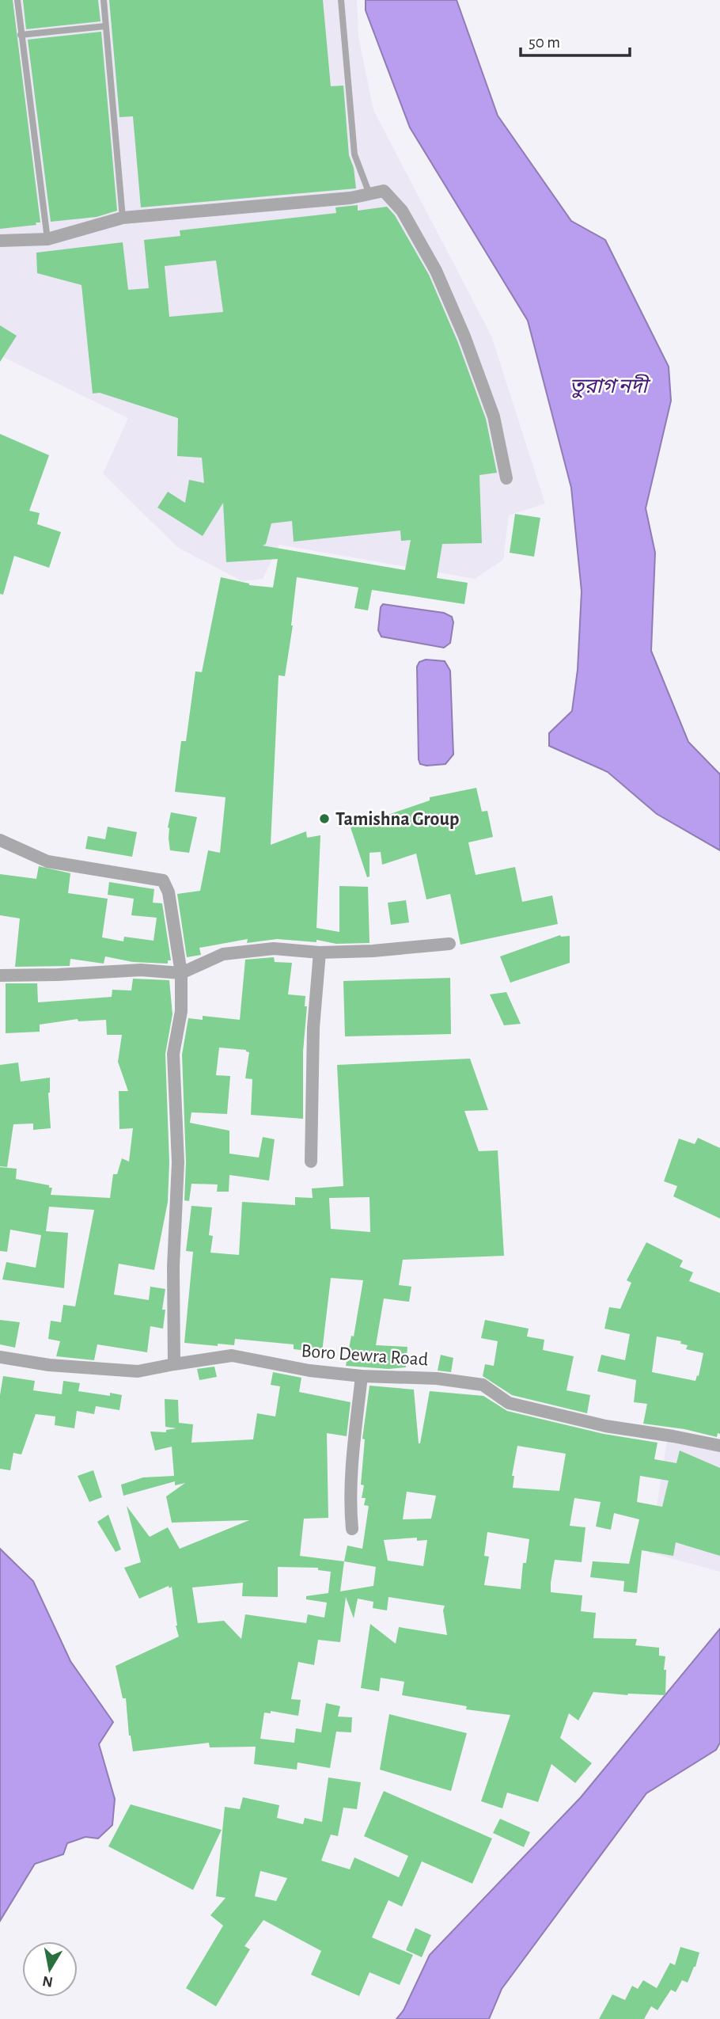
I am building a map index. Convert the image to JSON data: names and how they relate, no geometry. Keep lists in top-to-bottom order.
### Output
{
  "streets": {
    "street": ["Boro Dewra Road"]
  },
  "water": ["তুরাগ নদী"],
  "places": ["Tamishna Group"],
  "scale_bar": "50 m",
  "north": "bottom"
}
